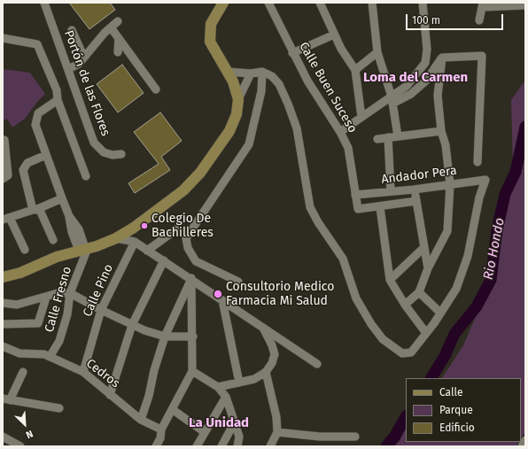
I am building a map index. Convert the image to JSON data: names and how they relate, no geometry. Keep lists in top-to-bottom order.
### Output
{
  "streets": {
    "street": [
      "Portón de las Flores",
      "Calle Buen Suceso",
      "Andador Pera",
      "Calle Pino",
      "Calle Fresno",
      "Cedros"
    ]
  },
  "crossings": [
    ["Calle Buen Suceso", "Andador Pera"],
    ["Calle Pino", "Cedros"],
    ["Calle Fresno", "Cedros"]
  ],
  "districts": ["Loma del Carmen", "La Unidad"],
  "water": ["Rio Hondo"],
  "places": ["Colegio De Bachilleres", "Consultorio Medico Farmacia Mi Salud"],
  "legend": ["Calle", "Parque", "Edificio"],
  "scale_bar": "100 m",
  "north": "bottom right"
}
